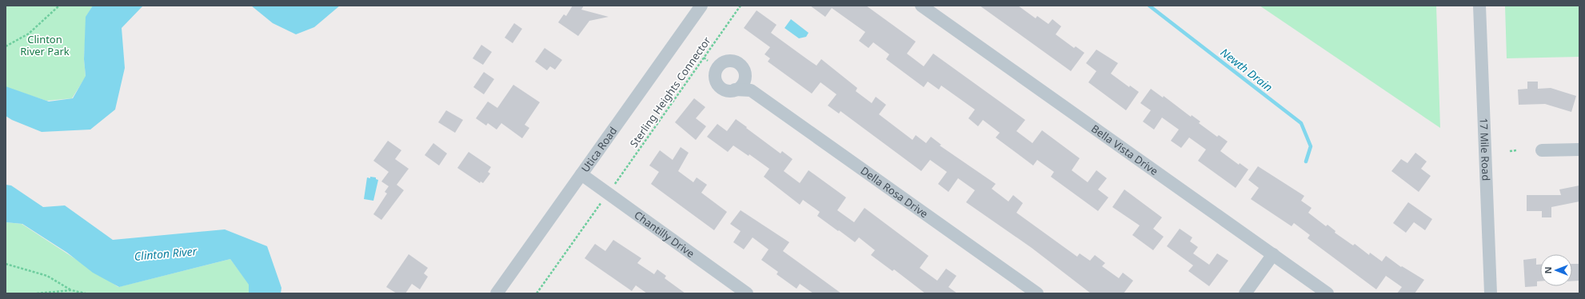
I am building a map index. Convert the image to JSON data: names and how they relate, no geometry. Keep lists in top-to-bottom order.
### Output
{
  "streets": {
    "street": [
      "Utica Road",
      "Bella Vista Drive",
      "17 Mile Road",
      "Della Rosa Drive",
      "Chantilly Drive"
    ],
    "path": ["Sterling Heights Connector"]
  },
  "crossings": [
    ["Utica Road", "Chantilly Drive"]
  ],
  "water": ["Newth Drain", "Clinton River"],
  "parks": ["Clinton River Park"],
  "north": "left"
}
